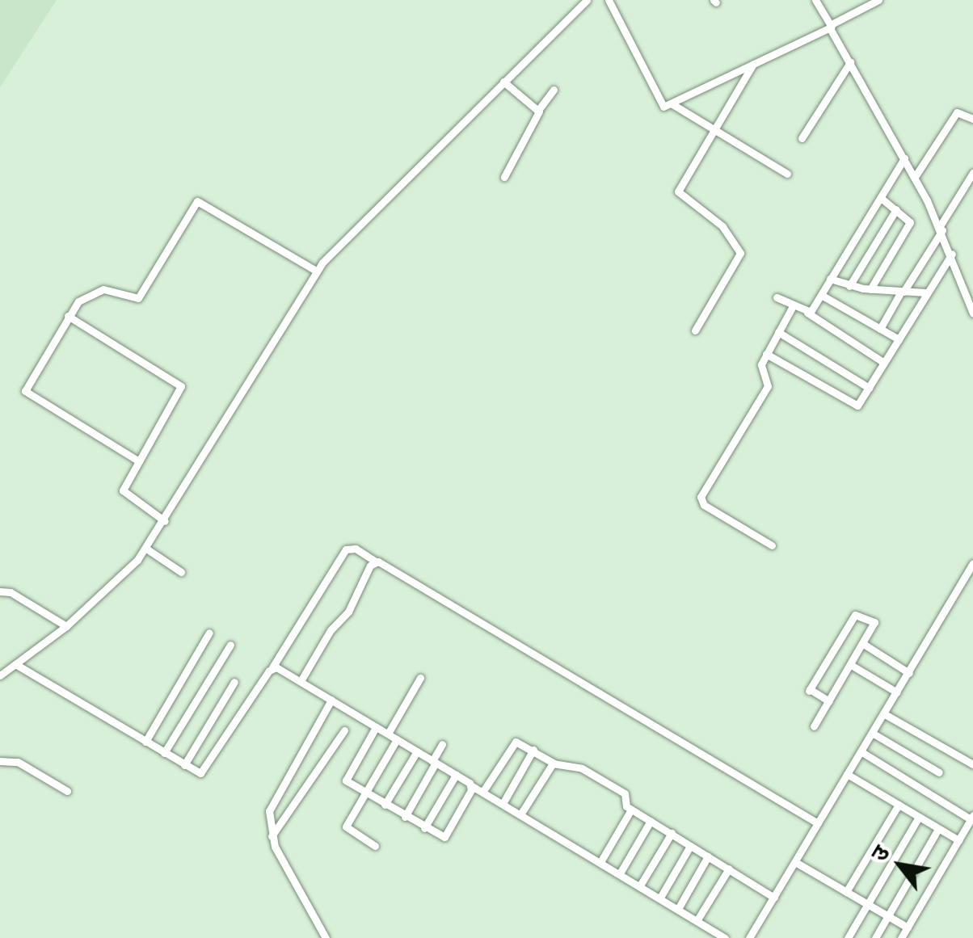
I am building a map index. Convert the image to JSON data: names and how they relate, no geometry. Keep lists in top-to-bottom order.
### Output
{
  "north": "top left"
}
